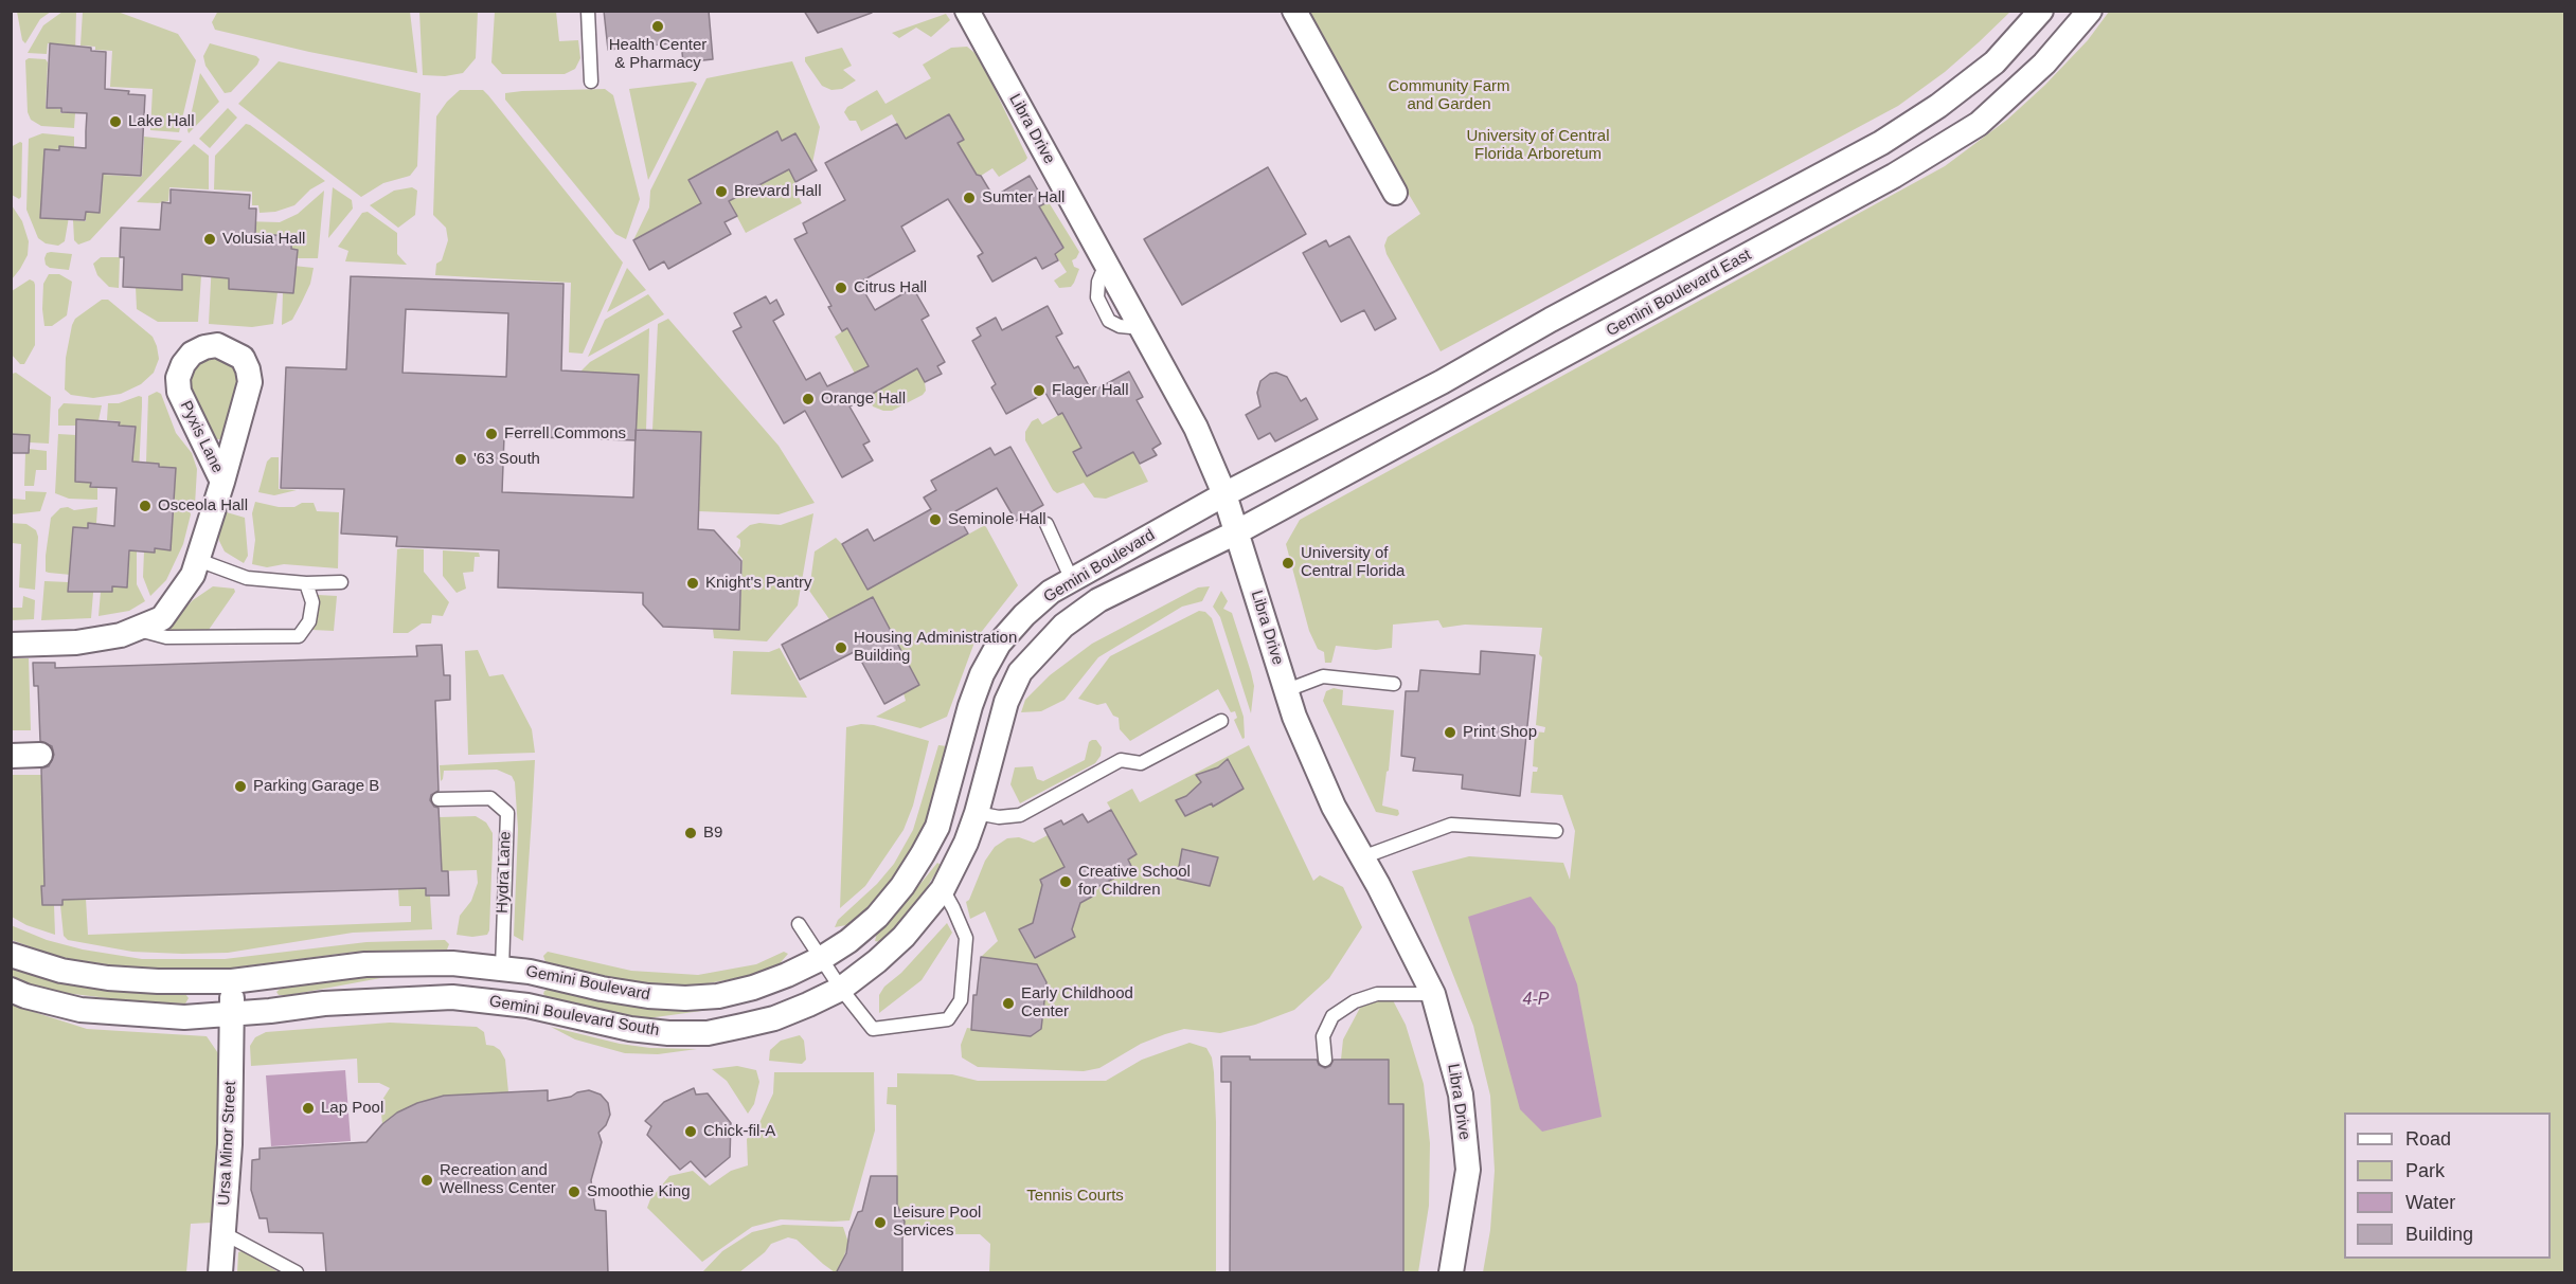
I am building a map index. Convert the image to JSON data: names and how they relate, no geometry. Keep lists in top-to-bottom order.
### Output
{
  "streets": {
    "street": [
      "Libra Drive",
      "Gemini Boulevard East",
      "Pyxis Lane",
      "Gemini Boulevard",
      "Gemini Boulevard South",
      "Ursa Minor Street"
    ],
    "lane": ["Hydra Lane"]
  },
  "crossings": [
    ["Libra Drive", "Gemini Boulevard East"],
    ["Libra Drive", "Gemini Boulevard"],
    ["Libra Drive", "Gemini Boulevard South"],
    ["Gemini Boulevard East", "Gemini Boulevard South"],
    ["Gemini Boulevard", "Hydra Lane"],
    ["Gemini Boulevard", "Ursa Minor Street"],
    ["Gemini Boulevard South", "Ursa Minor Street"]
  ],
  "water": ["4-P"],
  "parks": ["Community Farm and Garden", "University of Central Florida Arboretum", "Tennis Courts"],
  "places": [
    "Health Center & Pharmacy",
    "Lake Hall",
    "Brevard Hall",
    "Sumter Hall",
    "Volusia Hall",
    "Citrus Hall",
    "Flager Hall",
    "Orange Hall",
    "Ferrell Commons",
    "'63 South",
    "Osceola Hall",
    "Seminole Hall",
    "University of Central Florida",
    "Knight's Pantry",
    "Housing Administration Building",
    "Print Shop",
    "Parking Garage B",
    "B9",
    "Creative School for Children",
    "Early Childhood Center",
    "Lap Pool",
    "Chick-fil-A",
    "Recreation and Wellness Center",
    "Smoothie King",
    "Leisure Pool Services"
  ],
  "legend": [
    "Road",
    "Park",
    "Water",
    "Building"
  ]
}
